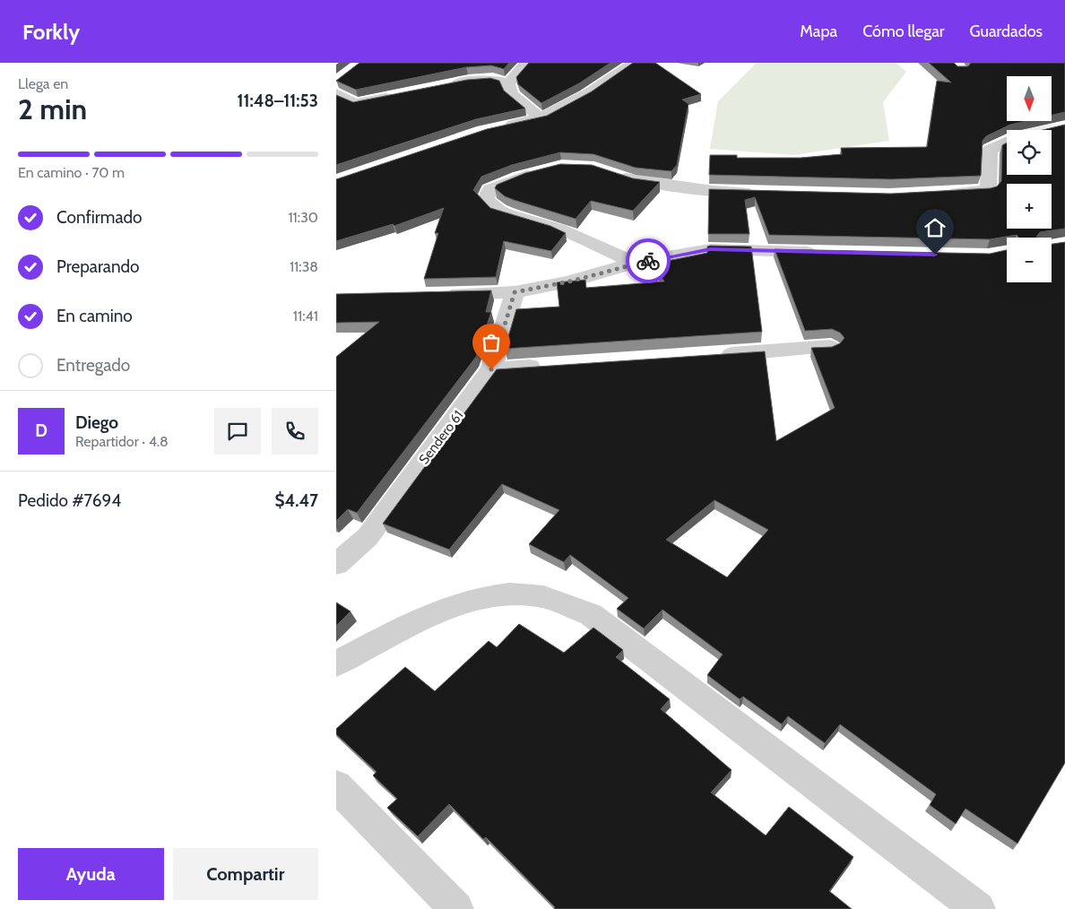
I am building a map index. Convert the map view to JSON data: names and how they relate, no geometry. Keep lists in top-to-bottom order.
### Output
{
  "streets": {
    "street": ["Sendero 61"]
  },
  "north": "bottom",
  "page": {
    "header": "Forkly",
    "nav": ["Mapa", "Cómo llegar", "Guardados"],
    "heading": ["2 min", "Llega en", "11:48–11:53"],
    "panel": [
      "Diego",
      "Repartidor · 4.8",
      "Pedido #7694",
      "$4.47"
    ],
    "map_buttons": ["+", "−"],
    "bar": "En camino · 70 m",
    "list": [
      ["Confirmado", "11:30"],
      ["Preparando", "11:38"],
      ["En camino", "11:41"],
      "Entregado"
    ],
    "round": "D",
    "buttons": ["Ayuda", "Compartir"]
  }
}
